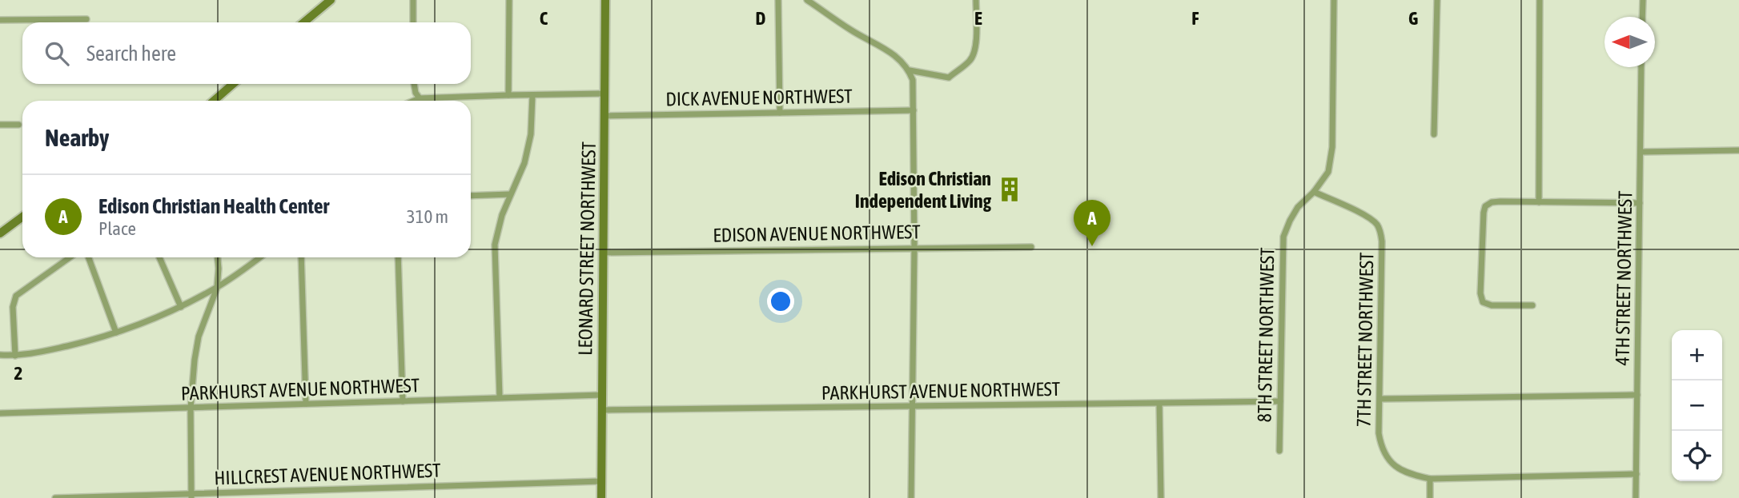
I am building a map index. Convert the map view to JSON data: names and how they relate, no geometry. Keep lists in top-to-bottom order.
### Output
{
  "streets": {
    "main road": ["LEONARD STREET NORTHWEST"],
    "street": [
      "DICK AVENUE NORTHWEST",
      "EDISON AVENUE NORTHWEST",
      "4TH STREET NORTHWEST",
      "8TH STREET NORTHWEST",
      "7TH STREET NORTHWEST",
      "PARKHURST AVENUE NORTHWEST",
      "HILLCREST AVENUE NORTHWEST"
    ]
  },
  "crossings": [
    ["DICK AVENUE NORTHWEST", "LEONARD STREET NORTHWEST"],
    ["EDISON AVENUE NORTHWEST", "LEONARD STREET NORTHWEST"],
    ["LEONARD STREET NORTHWEST", "PARKHURST AVENUE NORTHWEST"],
    ["LEONARD STREET NORTHWEST", "HILLCREST AVENUE NORTHWEST"],
    ["4TH STREET NORTHWEST", "7TH STREET NORTHWEST"],
    ["8TH STREET NORTHWEST", "7TH STREET NORTHWEST"],
    ["8TH STREET NORTHWEST", "PARKHURST AVENUE NORTHWEST"]
  ],
  "places": {
    "building": ["Edison Christian Independent Living"]
  },
  "north": "left",
  "page": {
    "search": "Search here",
    "heading": "Nearby",
    "list": [
      {
        "mark": "A",
        "name": "Edison Christian Health Center",
        "note": "Place",
        "value": "310 m"
      }
    ],
    "pins": "A",
    "map_buttons": ["+", "−"]
  },
  "grid": {
    "columns": [
      "C",
      "D",
      "E",
      "F",
      "G"
    ],
    "rows": ["2"]
  }
}
